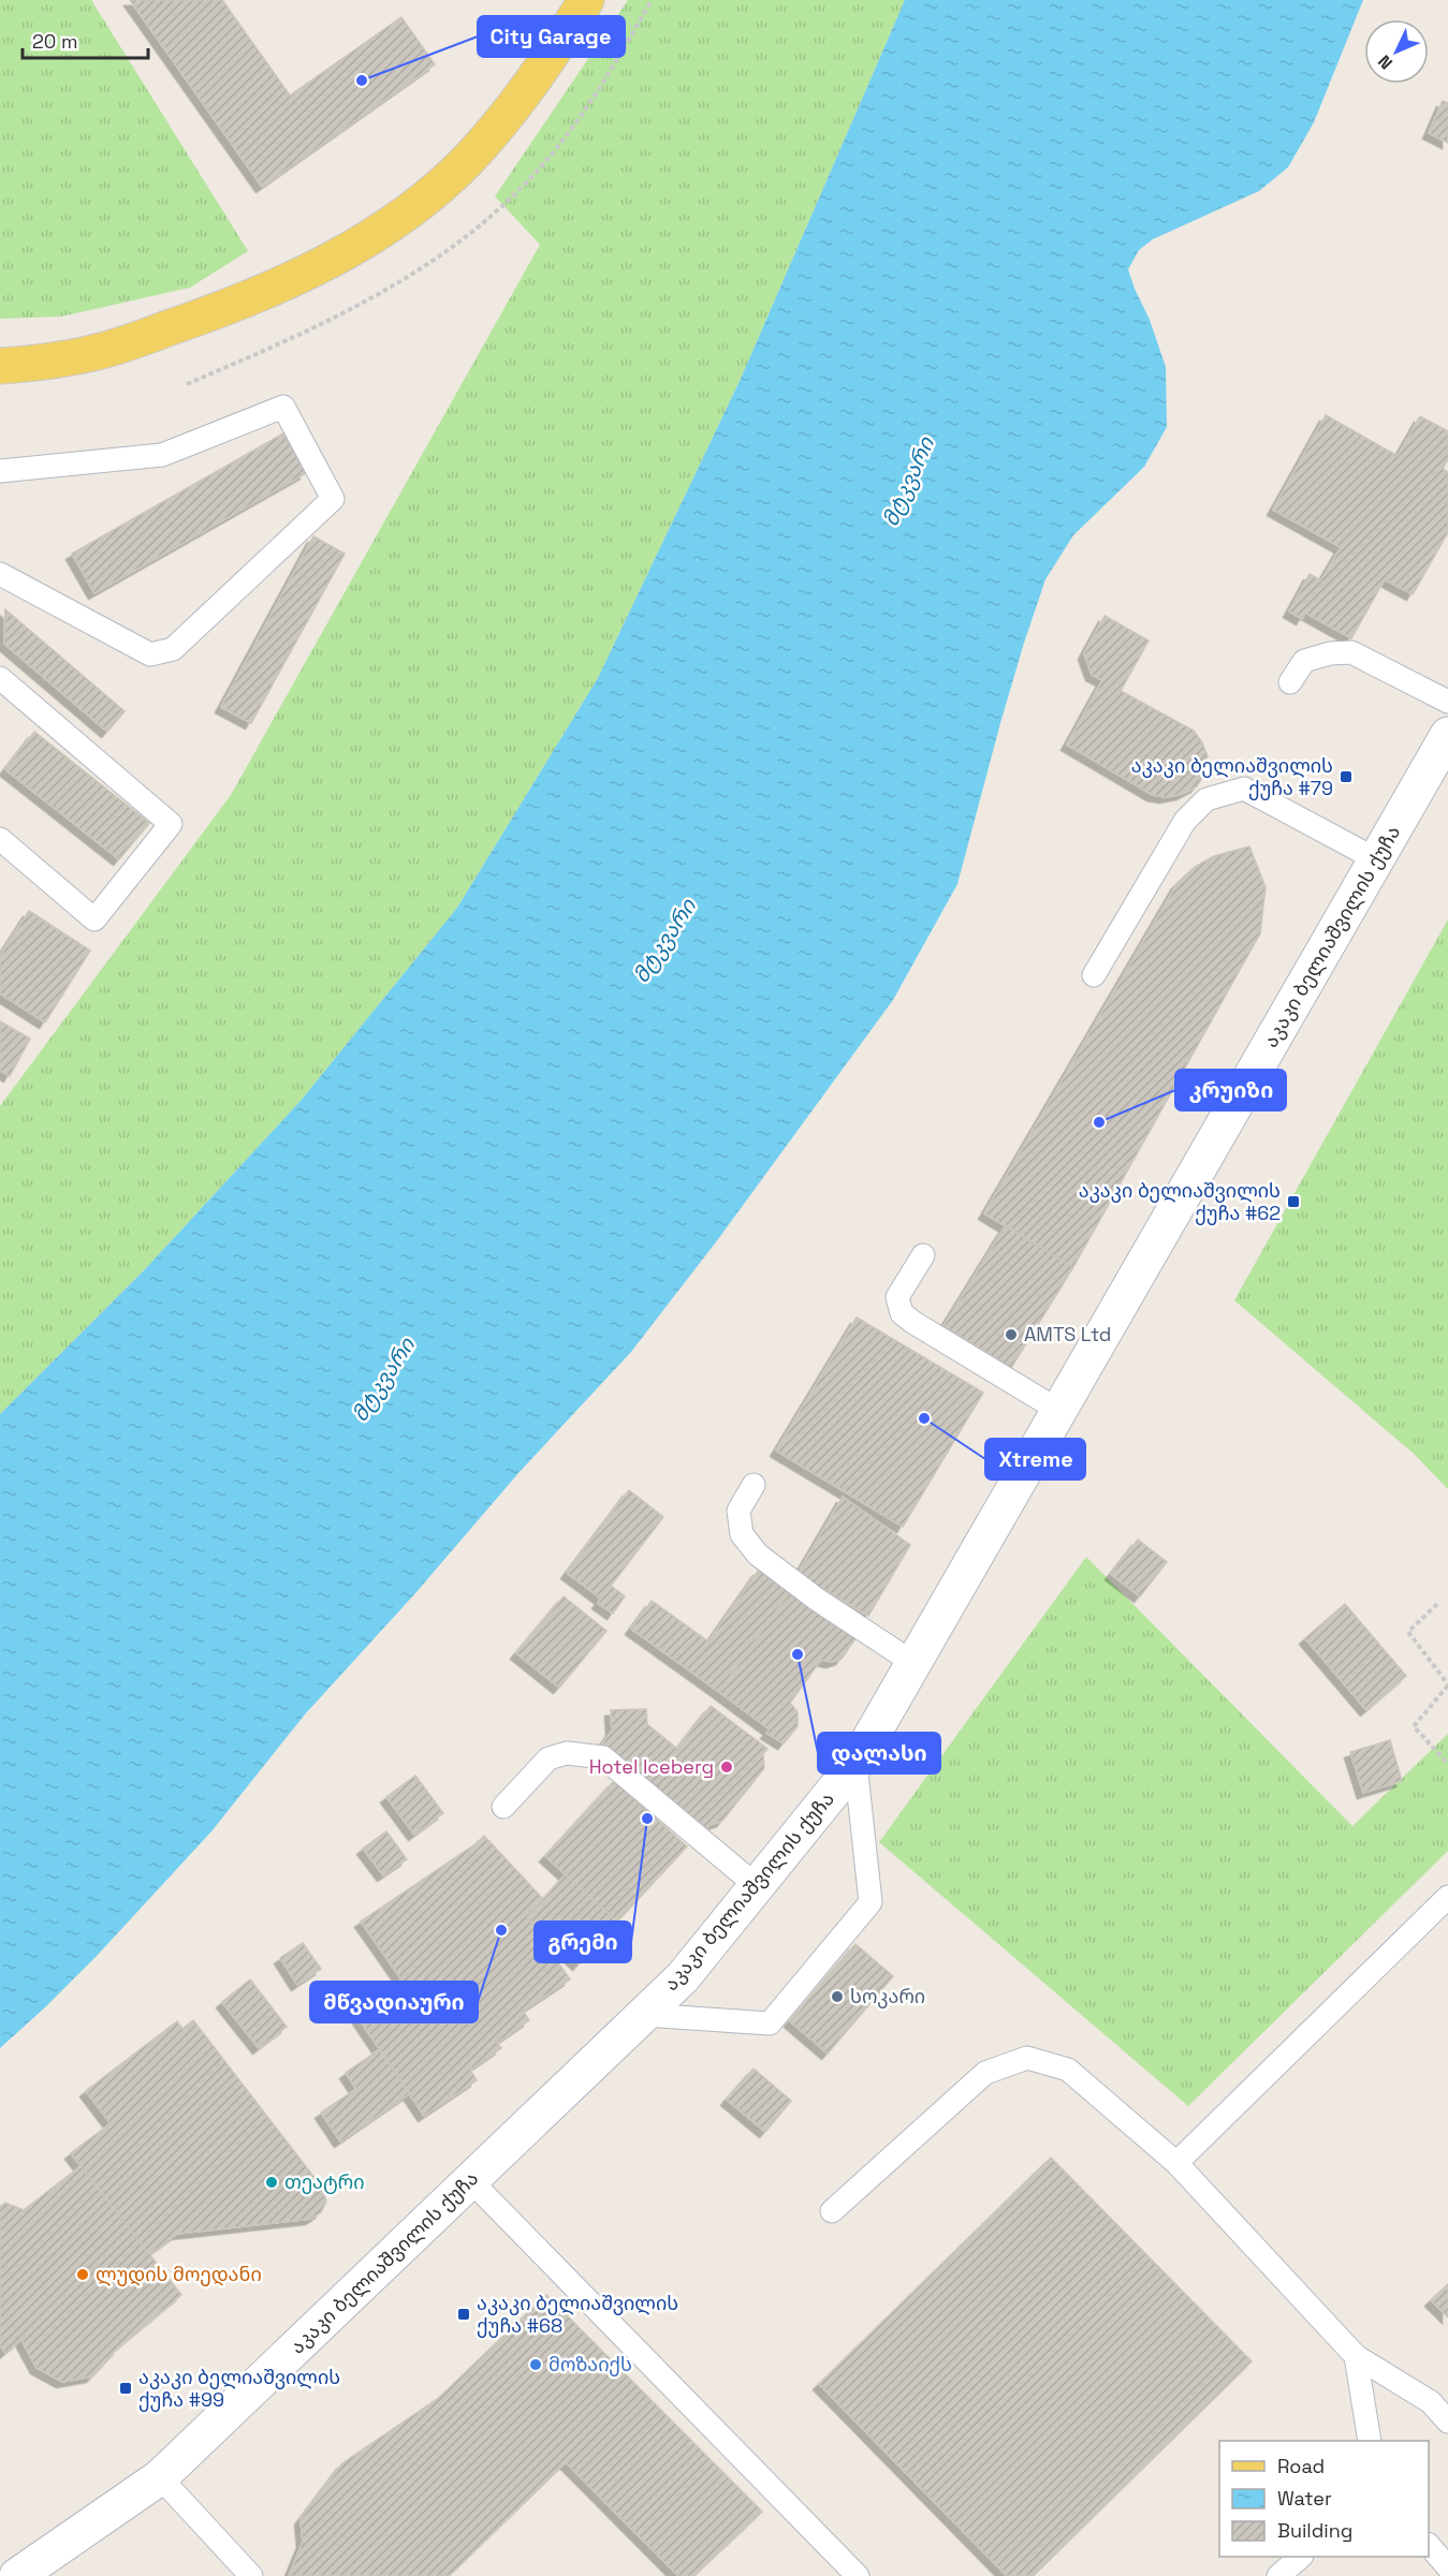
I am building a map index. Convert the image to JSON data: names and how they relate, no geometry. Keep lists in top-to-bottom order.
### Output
{
  "streets": {
    "main road": ["აკაკი ბელიაშვილის ქუჩა"]
  },
  "water": ["მტკვარი"],
  "places": {
    "other": [
      "City Garage",
      "კრუიზი",
      "AMTS Ltd",
      "Xtreme",
      "დალასი",
      "Hotel Iceberg",
      "გრემი",
      "მწვადიაური",
      "სოკარი",
      "თეატრი",
      "ლუდის მოედანი",
      "მოზაიქს"
    ],
    "transit": [
      "აკაკი ბელიაშვილის ქუჩა #79",
      "აკაკი ბელიაშვილის ქუჩა #62",
      "აკაკი ბელიაშვილის ქუჩა #68",
      "აკაკი ბელიაშვილის ქუჩა #99"
    ]
  },
  "legend": ["Road", "Water", "Building"],
  "scale_bar": "20 m",
  "north": "bottom left"
}
